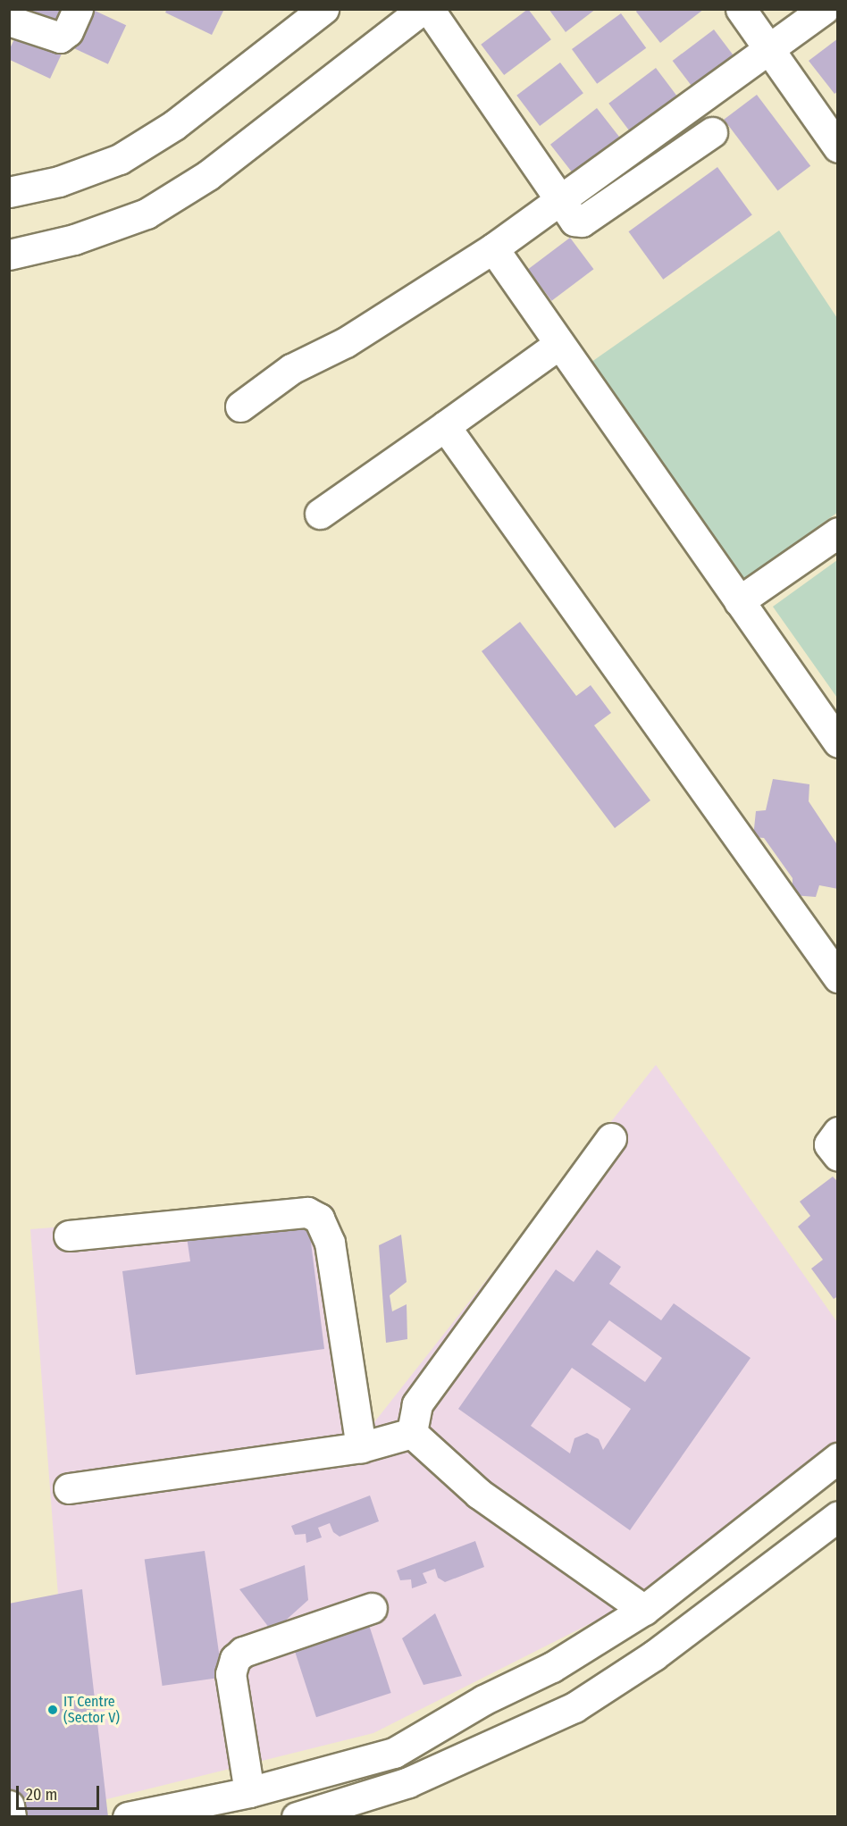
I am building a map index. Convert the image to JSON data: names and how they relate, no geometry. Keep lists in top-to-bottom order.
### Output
{
  "places": ["IT Centre (Sector V)"],
  "scale_bar": "20 m"
}
